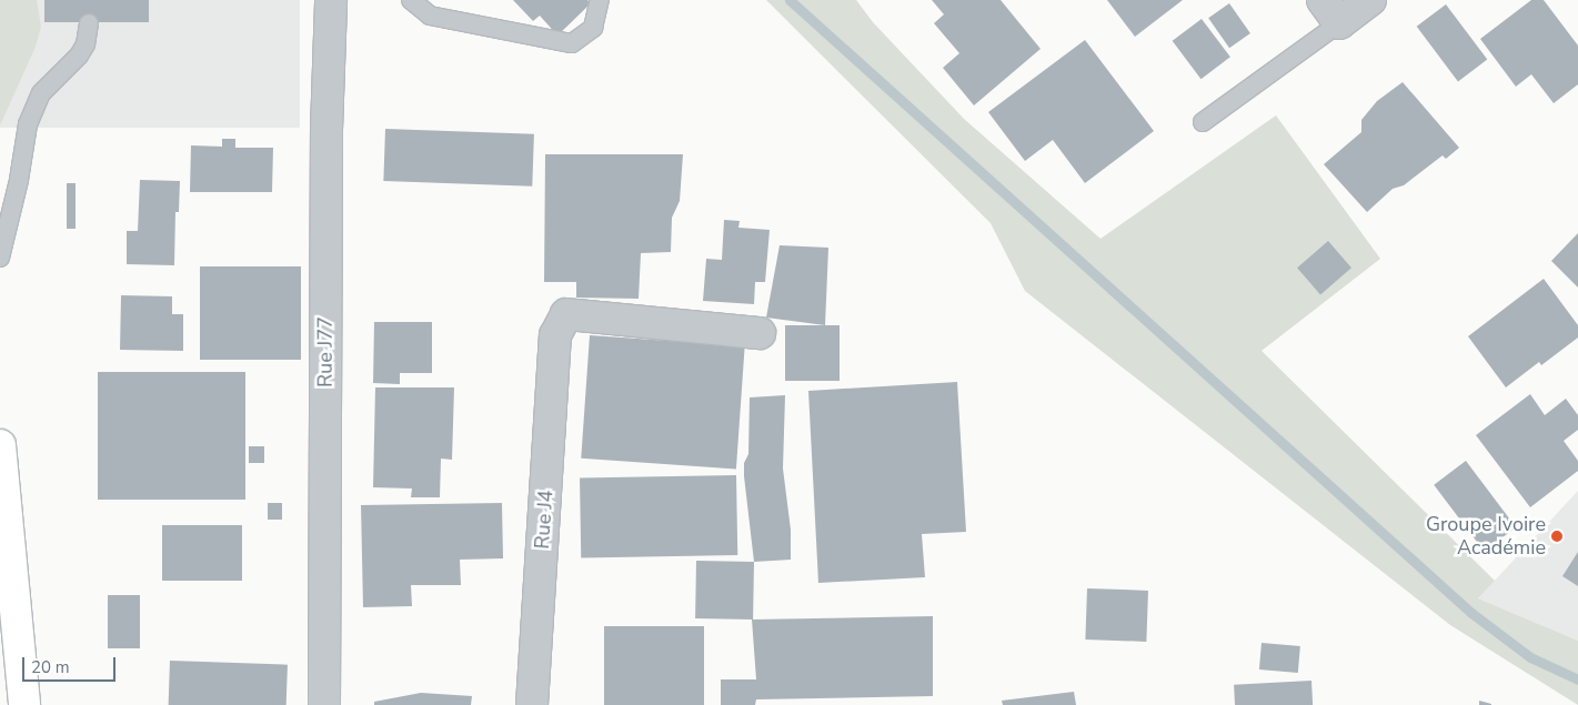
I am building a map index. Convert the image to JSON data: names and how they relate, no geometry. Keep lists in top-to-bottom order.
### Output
{
  "streets": {
    "street": ["Rue J77", "Rue J4"]
  },
  "places": ["Groupe Ivoire Académie"],
  "scale_bar": "20 m"
}
